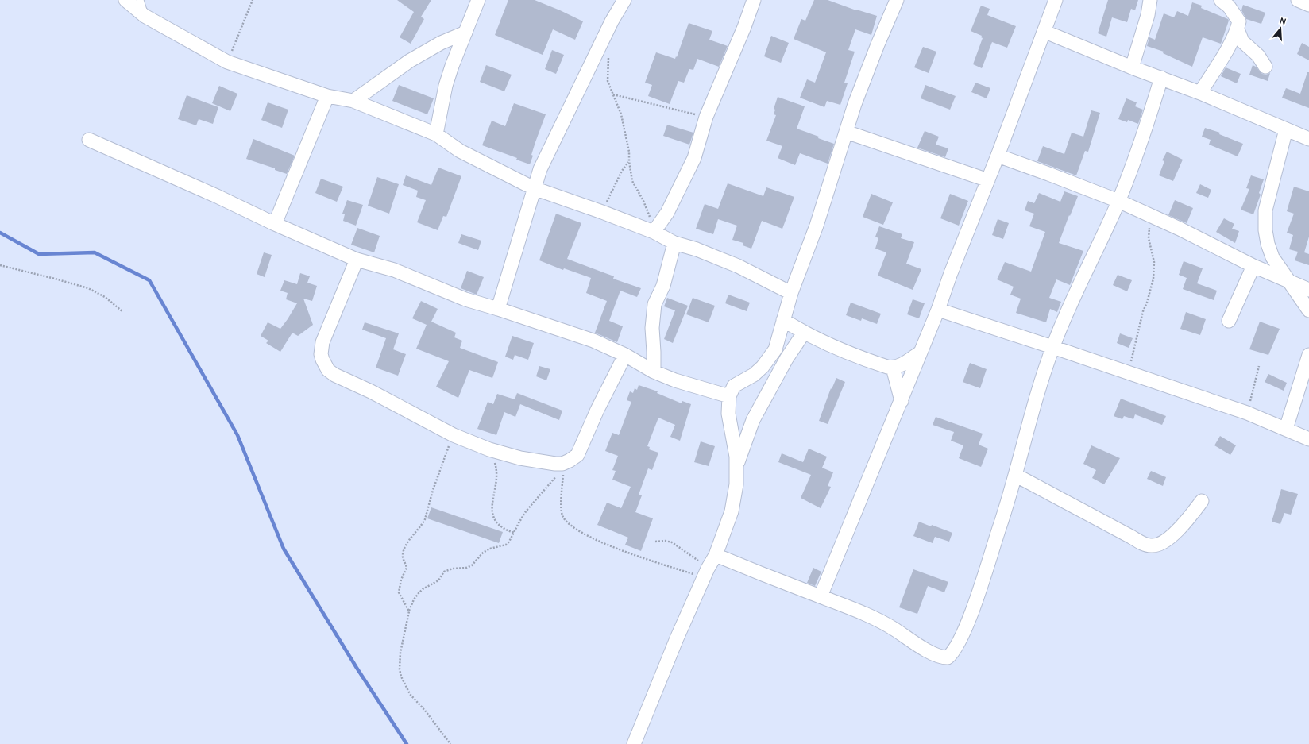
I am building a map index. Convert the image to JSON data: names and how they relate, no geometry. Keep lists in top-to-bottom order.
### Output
{
  "north": "top"
}
